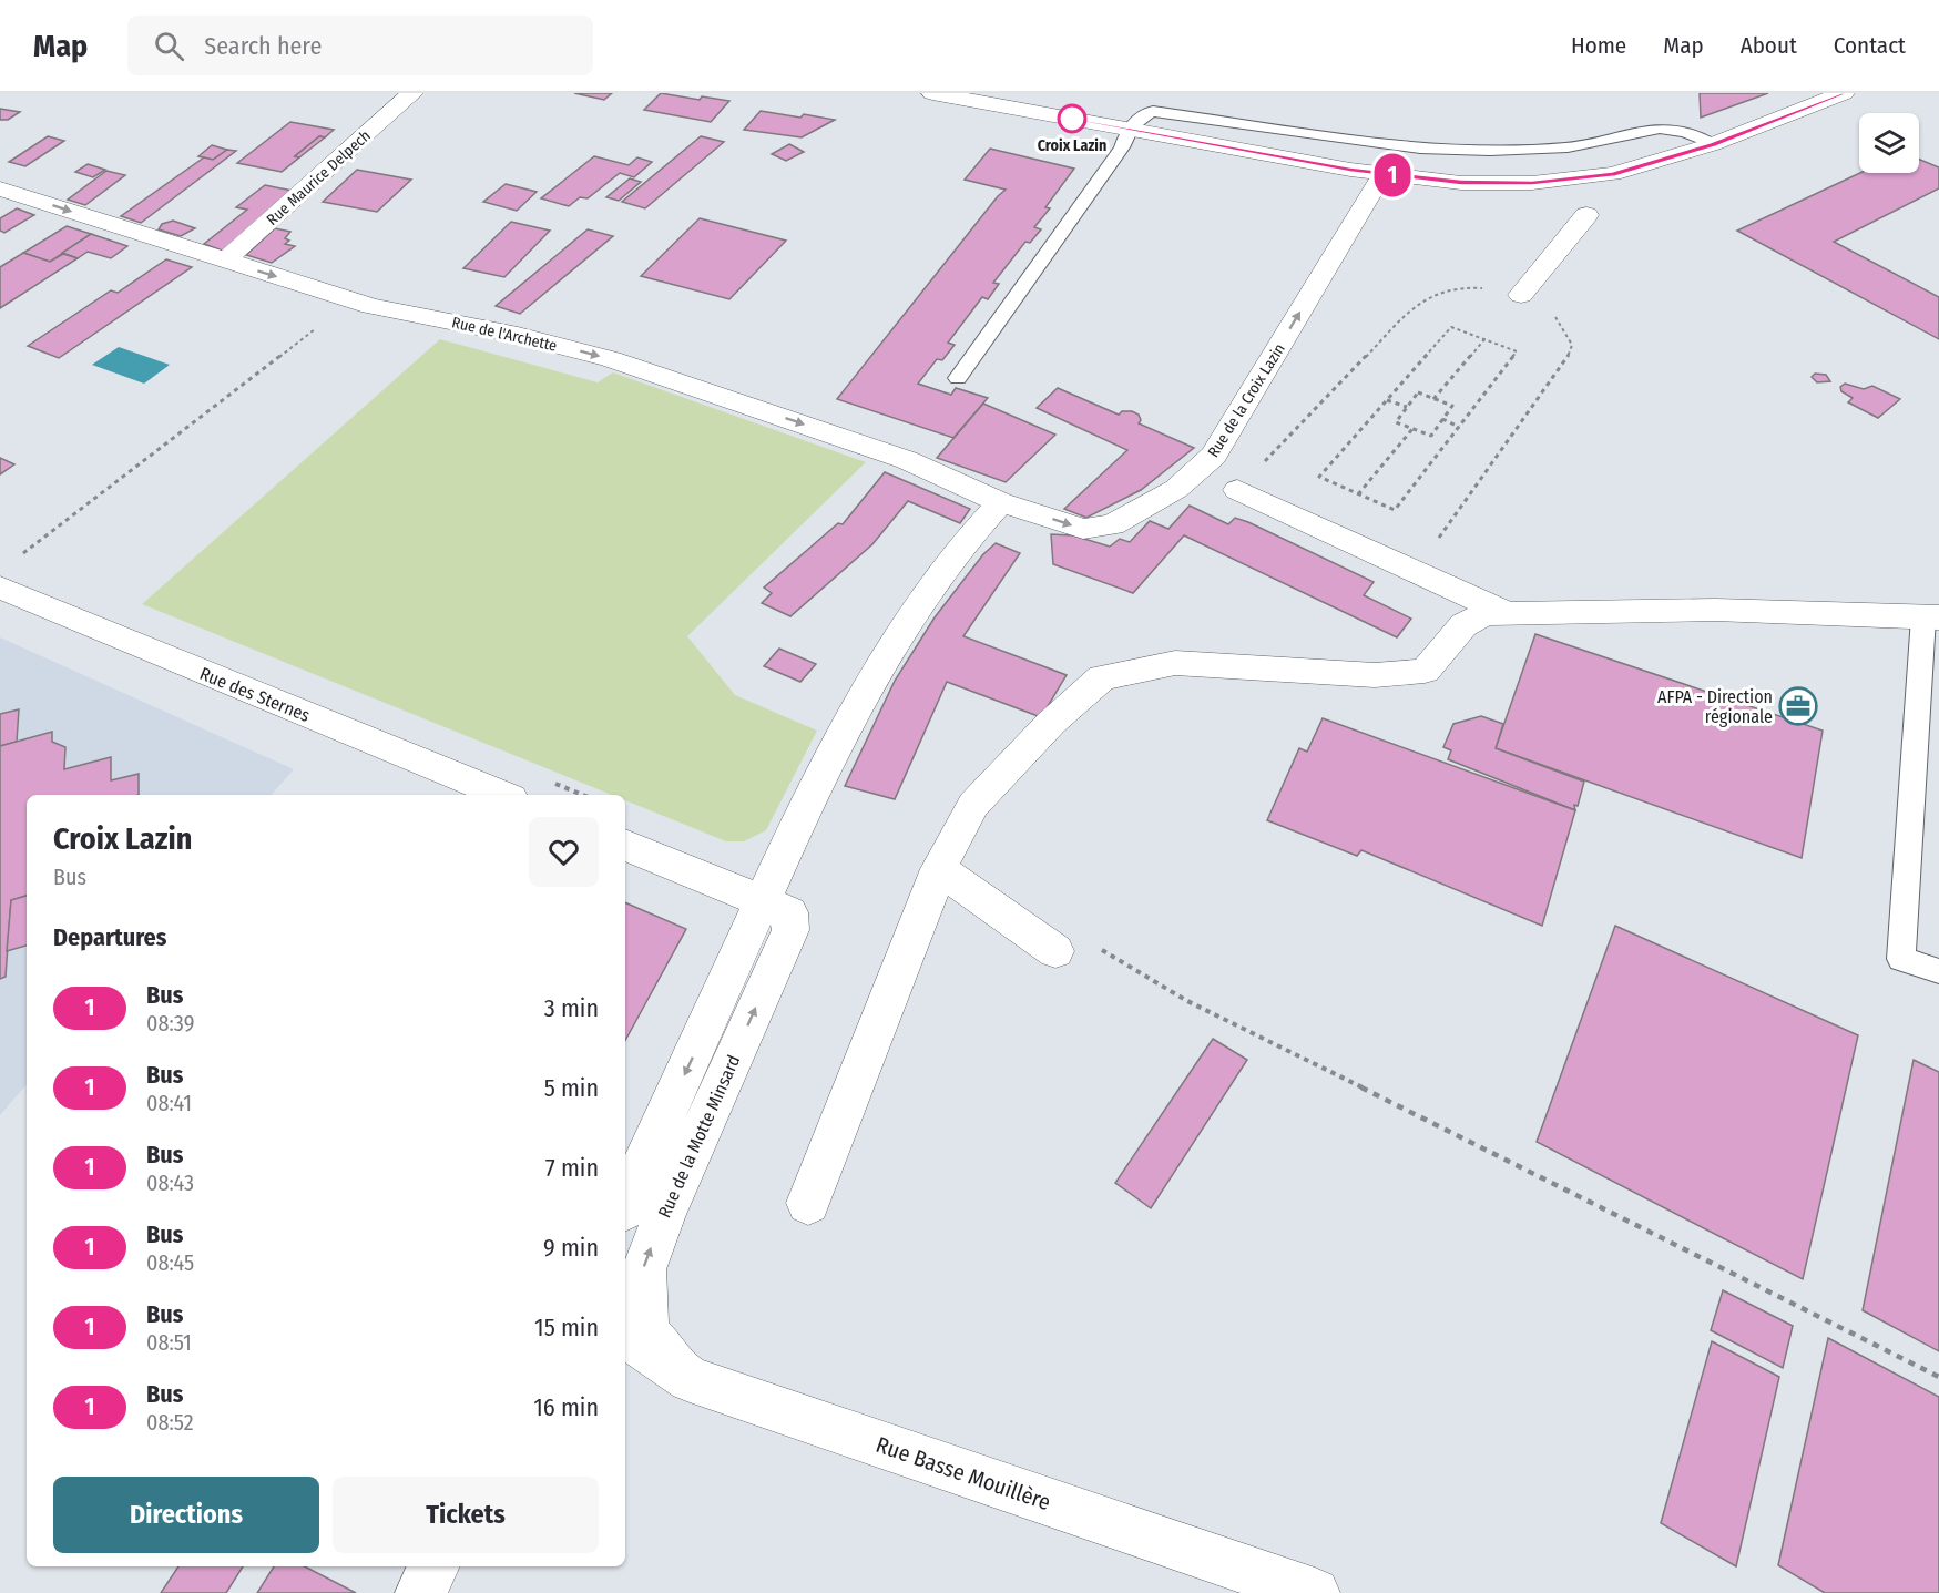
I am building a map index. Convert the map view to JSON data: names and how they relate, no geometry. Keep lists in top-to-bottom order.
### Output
{
  "streets": {
    "street": [
      "Rue Maurice Delpech",
      "Rue de l'Archette",
      "Rue de la Croix Lazin",
      "Rue des Sternes",
      "Rue de la Motte Minsard",
      "Rue Basse Mouillère"
    ]
  },
  "crossings": [
    ["Rue Maurice Delpech", "Rue de l'Archette"],
    ["Rue de l'Archette", "Rue de la Croix Lazin"],
    ["Rue de l'Archette", "Rue de la Motte Minsard"],
    ["Rue de la Croix Lazin", "Rue de la Motte Minsard"],
    ["Rue de la Motte Minsard", "Rue Basse Mouillère"]
  ],
  "one_way": ["Rue de l'Archette", "Rue de la Croix Lazin"],
  "places": {
    "other": ["Croix Lazin"],
    "office": ["AFPA - Direction régionale"]
  },
  "lines": ["bus line 1"],
  "page": {
    "header": "Map",
    "search": "Search here",
    "nav": [
      "Home",
      "Map",
      "About",
      "Contact"
    ],
    "on_map": "1",
    "heading": [
      ["Croix Lazin", "Bus"],
      "Departures"
    ],
    "list": [
      {
        "mark": "1",
        "name": "Bus",
        "note": "08:39",
        "value": "3 min"
      },
      {
        "mark": "1",
        "name": "Bus",
        "note": "08:41",
        "value": "5 min"
      },
      {
        "mark": "1",
        "name": "Bus",
        "note": "08:43",
        "value": "7 min"
      },
      {
        "mark": "1",
        "name": "Bus",
        "note": "08:45",
        "value": "9 min"
      },
      {
        "mark": "1",
        "name": "Bus",
        "note": "08:51",
        "value": "15 min"
      },
      {
        "mark": "1",
        "name": "Bus",
        "note": "08:52",
        "value": "16 min"
      }
    ],
    "buttons": ["Directions", "Tickets"]
  }
}
